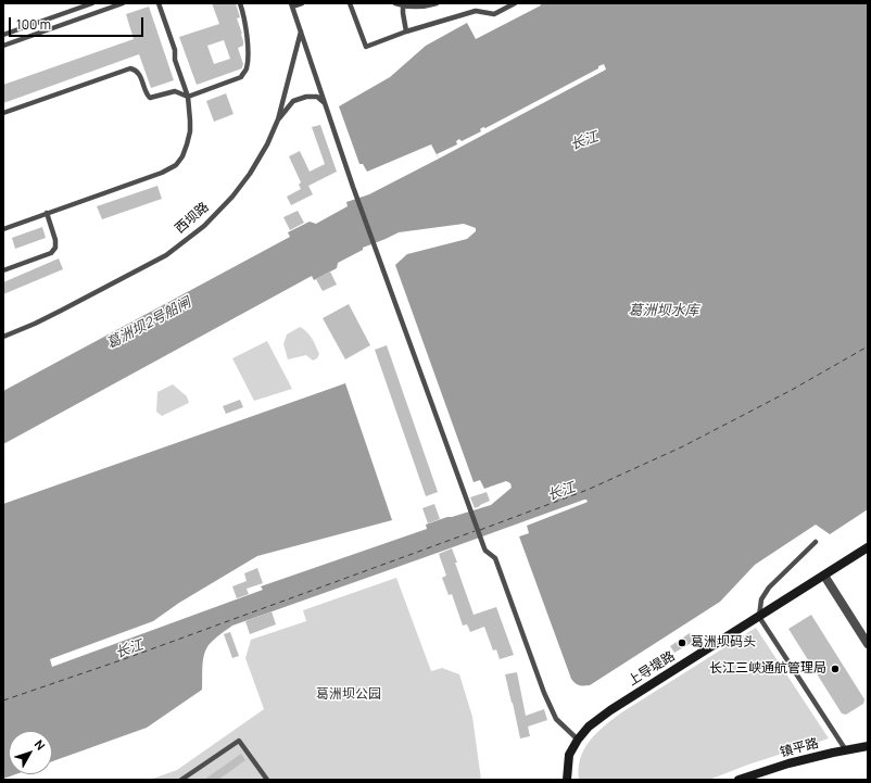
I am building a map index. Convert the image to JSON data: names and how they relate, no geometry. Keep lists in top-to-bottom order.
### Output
{
  "streets": {
    "street": ["上导堤路", "镇平路"],
    "lane": ["西坝路"]
  },
  "water": ["长江", "葛洲坝水库", "葛洲坝2号船闸"],
  "parks": ["葛洲坝公园"],
  "places": ["葛洲坝码头", "长江三峡通航管理局"],
  "scale_bar": "100 m",
  "north": "top right"
}
